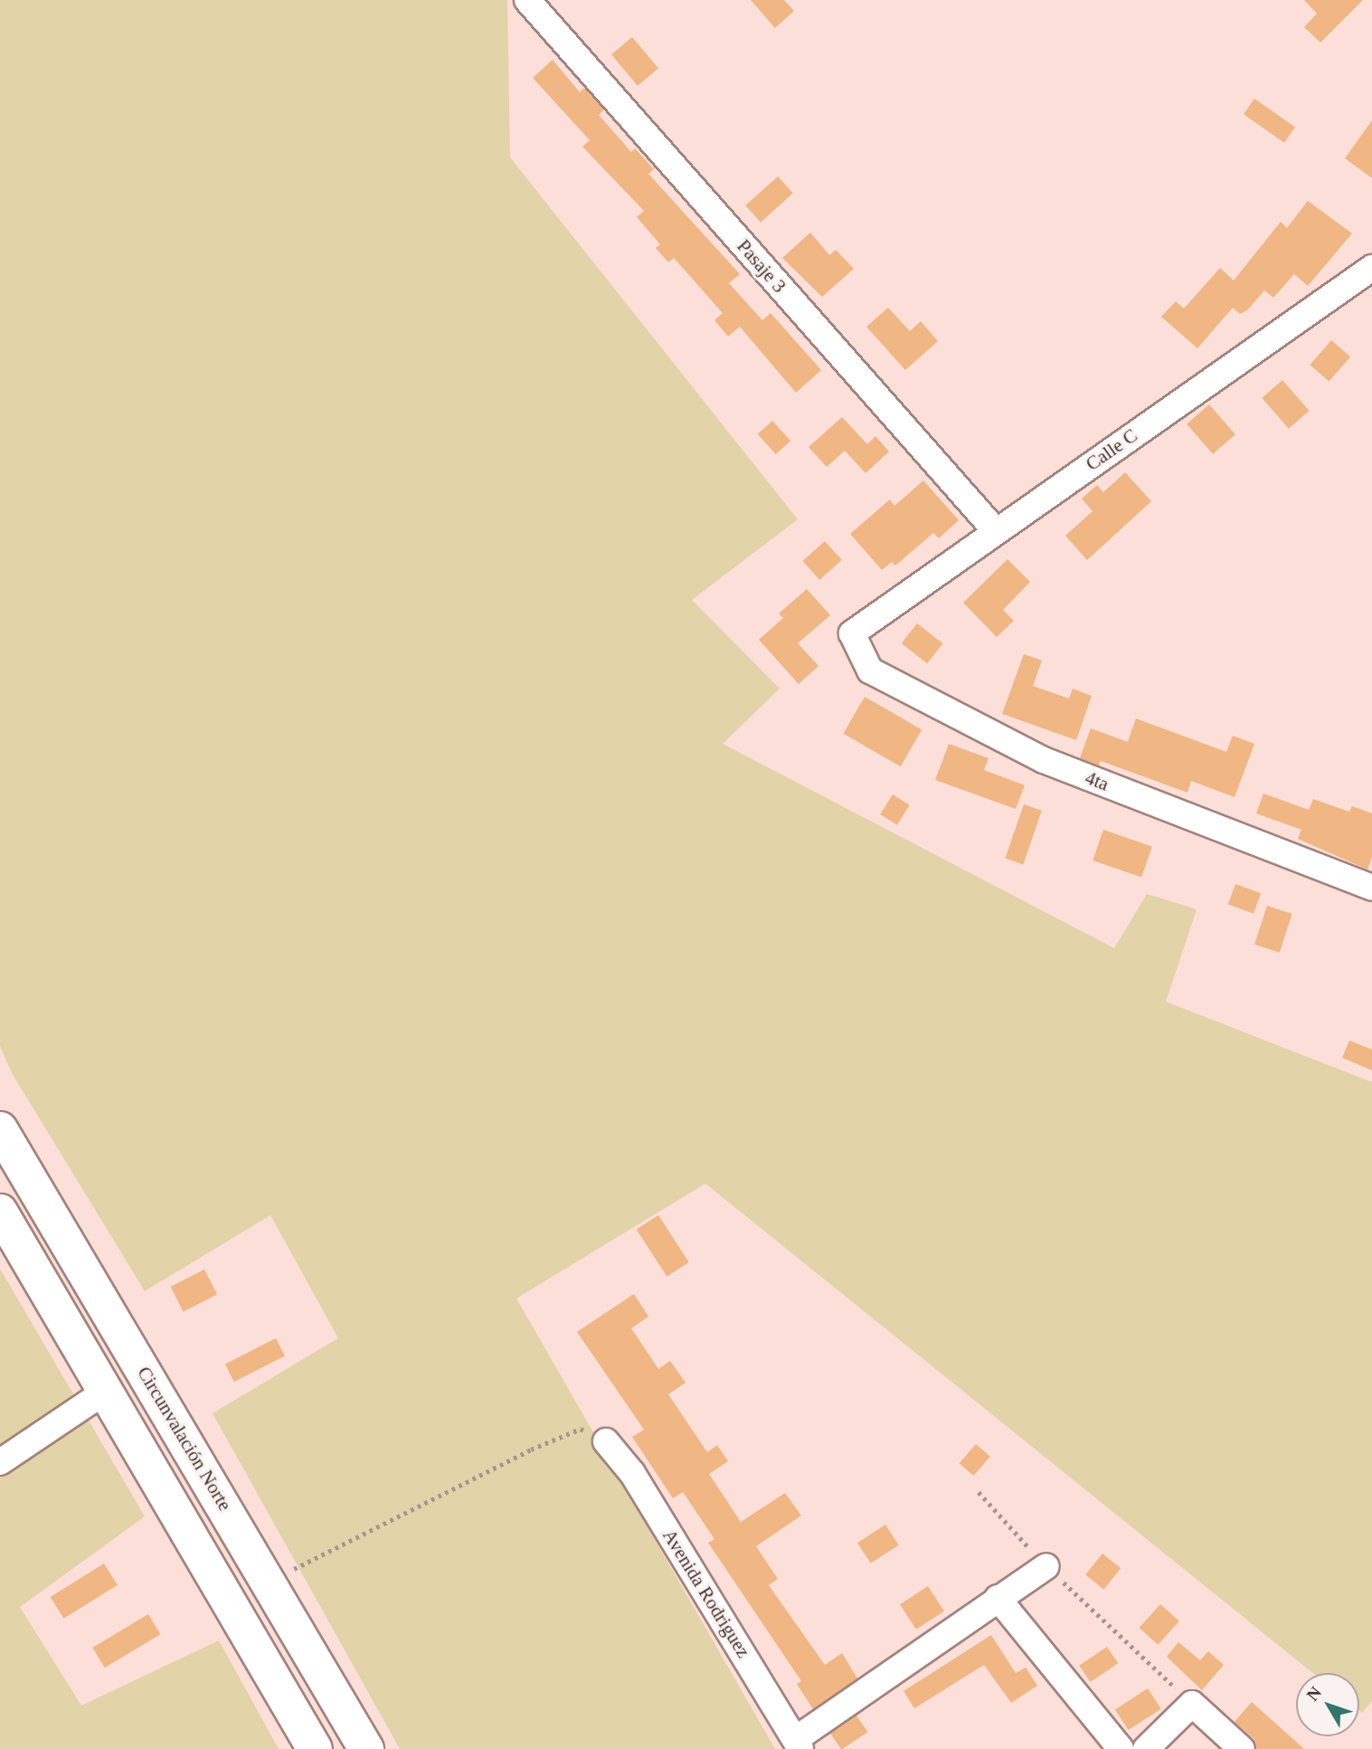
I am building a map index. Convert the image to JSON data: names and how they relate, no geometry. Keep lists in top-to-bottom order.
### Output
{
  "streets": {
    "highway": ["Circunvalación Norte"],
    "street": [
      "Pasaje 3",
      "Calle C",
      "4ta",
      "Avenida Rodriguez"
    ]
  },
  "crossings": [
    ["Pasaje 3", "Calle C"],
    ["Calle C", "4ta"]
  ],
  "north": "top left"
}
